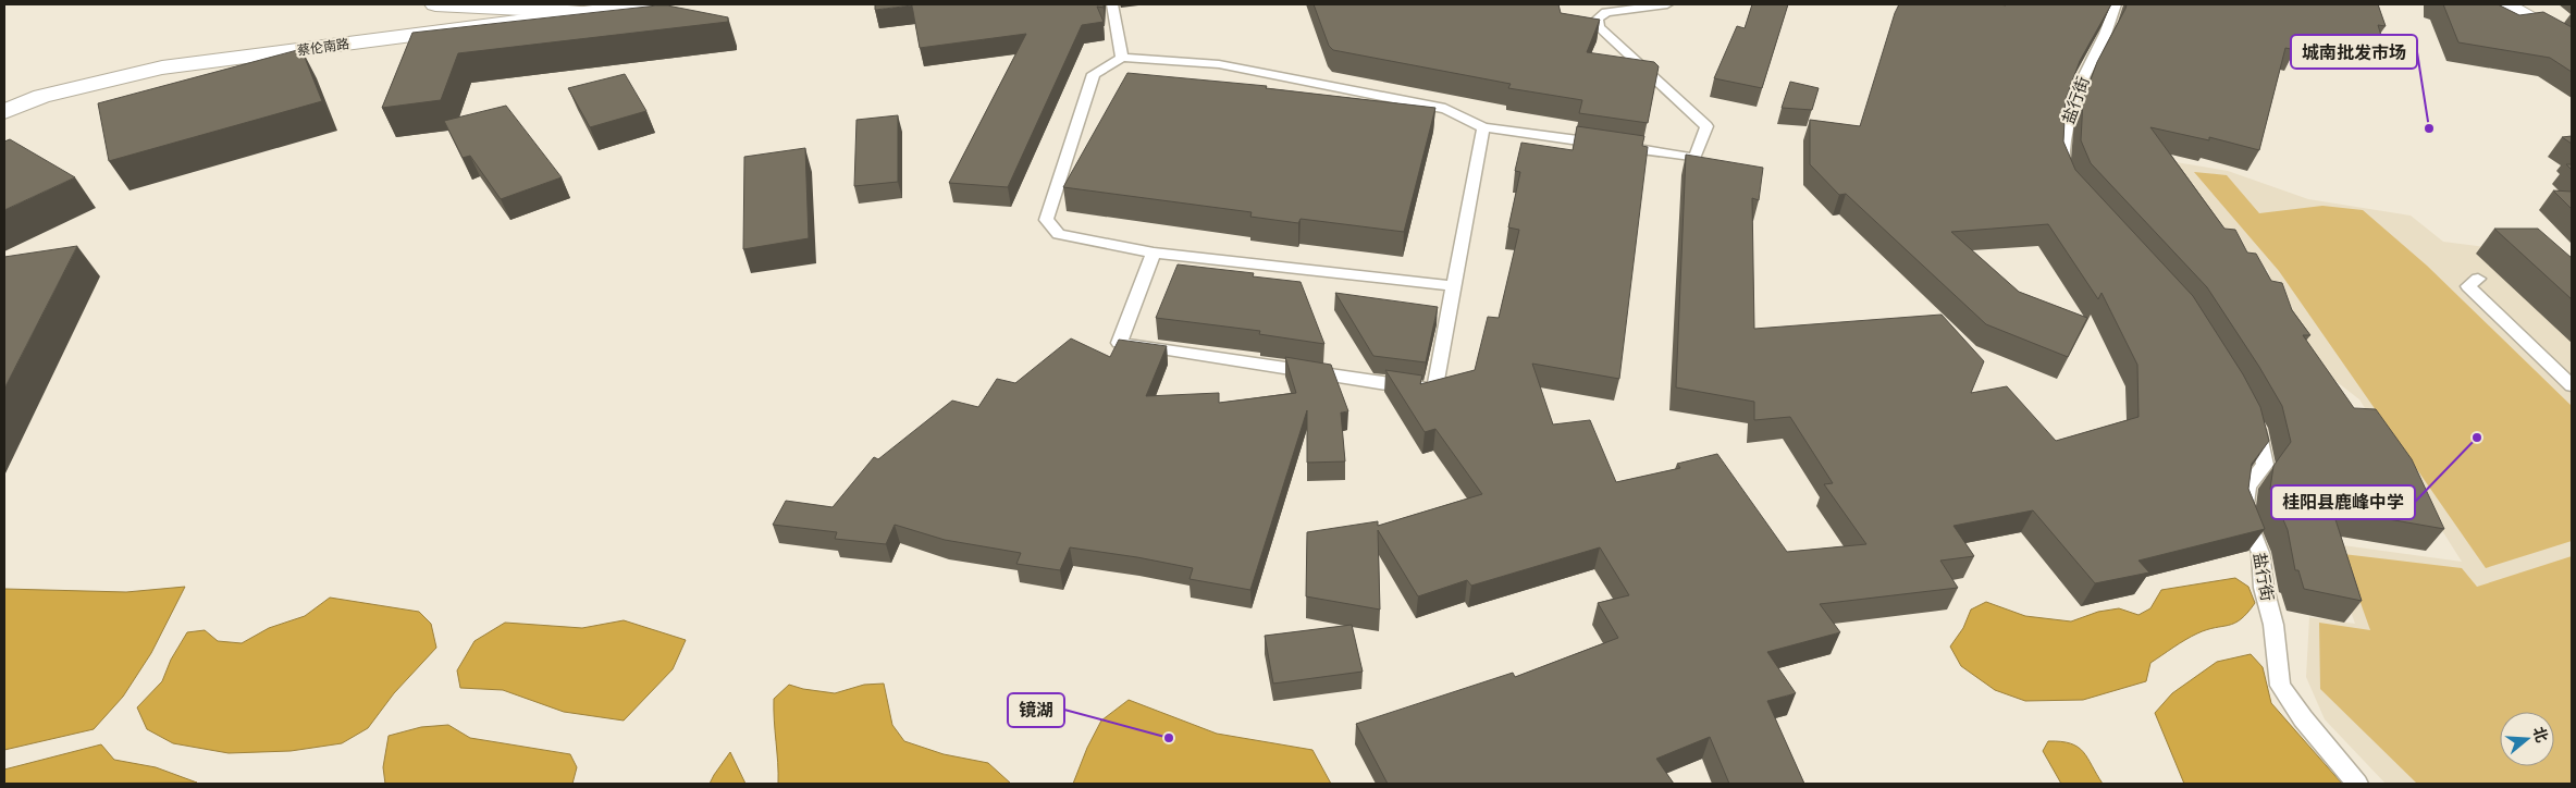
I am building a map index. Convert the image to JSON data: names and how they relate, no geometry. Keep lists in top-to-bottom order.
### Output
{
  "streets": {
    "street": ["蔡伦南路"],
    "lane": ["盐行街"]
  },
  "places": ["城南批发市场", "桂阳县鹿峰中学", "镜湖"],
  "north": "right"
}
